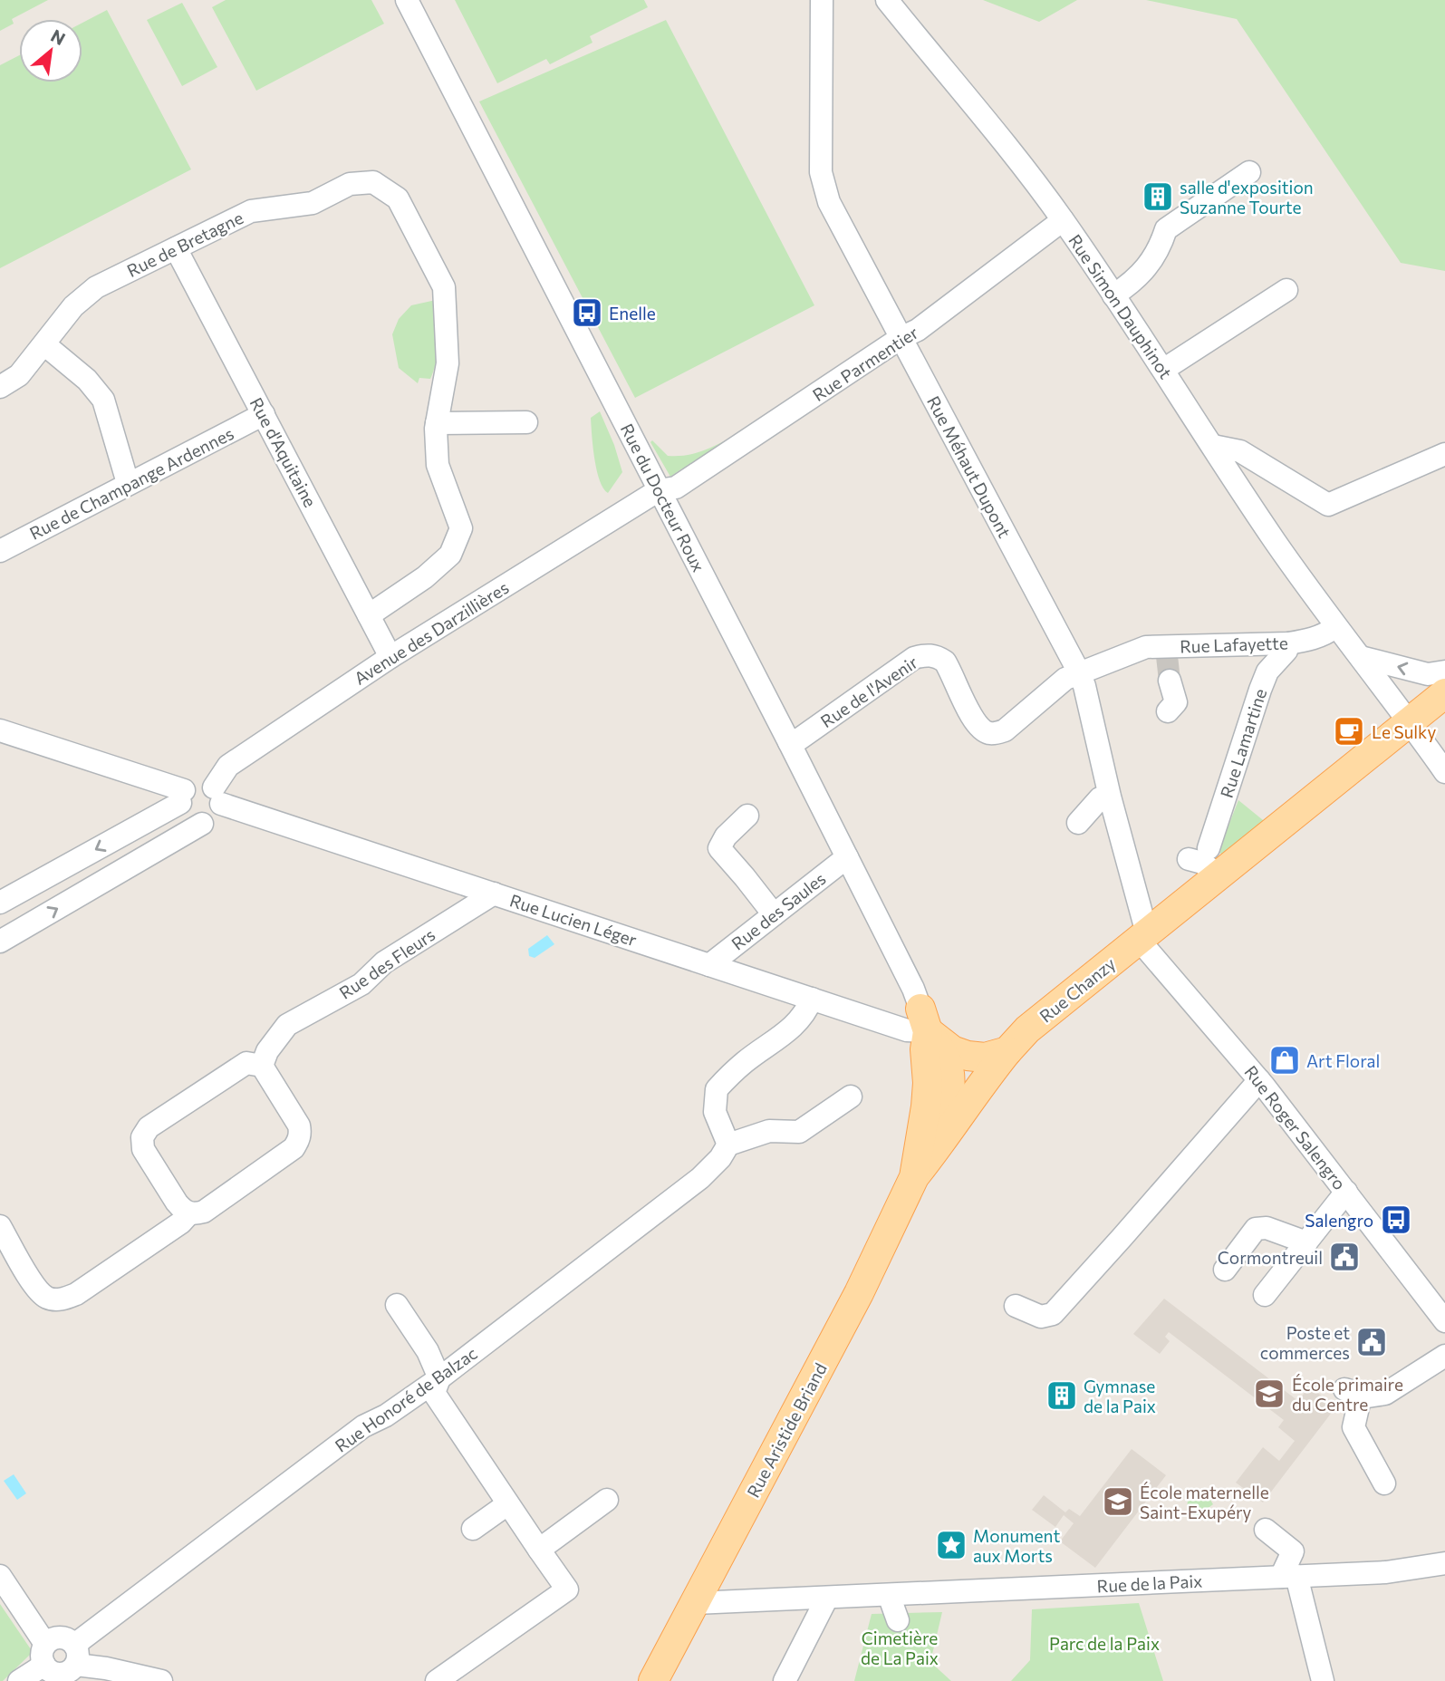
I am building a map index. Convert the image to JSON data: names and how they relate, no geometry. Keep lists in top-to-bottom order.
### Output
{
  "streets": {
    "main road": ["Rue Chanzy", "Rue Aristide Briand"],
    "street": [
      "Rue de Bretagne",
      "Rue Simon Dauphinot",
      "Rue Parmentier",
      "Rue d'Aquitaine",
      "Rue Méhaut Dupont",
      "Rue de Champange Ardennes",
      "Rue du Docteur Roux",
      "Avenue des Darzillières",
      "Rue Lafayette",
      "Rue de l'Avenir",
      "Rue Lamartine",
      "Rue des Saules",
      "Rue Lucien Léger",
      "Rue des Fleurs",
      "Rue Roger Salengro",
      "Rue Honoré de Balzac",
      "Rue de la Paix"
    ]
  },
  "crossings": [
    ["Rue de Bretagne", "Rue d'Aquitaine"],
    ["Rue Simon Dauphinot", "Rue Parmentier"],
    ["Rue Simon Dauphinot", "Rue Lafayette"],
    ["Rue Simon Dauphinot", "Rue Chanzy"],
    ["Rue Parmentier", "Rue Méhaut Dupont"],
    ["Rue Parmentier", "Rue du Docteur Roux"],
    ["Rue Parmentier", "Avenue des Darzillières"],
    ["Rue d'Aquitaine", "Rue de Champange Ardennes"],
    ["Rue d'Aquitaine", "Avenue des Darzillières"],
    ["Rue Méhaut Dupont", "Rue Lafayette"],
    ["Rue Méhaut Dupont", "Rue de l'Avenir"],
    ["Rue Méhaut Dupont", "Rue Chanzy"],
    ["Rue Méhaut Dupont", "Rue Roger Salengro"],
    ["Rue du Docteur Roux", "Avenue des Darzillières"],
    ["Rue du Docteur Roux", "Rue de l'Avenir"],
    ["Rue du Docteur Roux", "Rue des Saules"],
    ["Rue du Docteur Roux", "Rue Lucien Léger"],
    ["Avenue des Darzillières", "Rue Lucien Léger"],
    ["Rue Lafayette", "Rue de l'Avenir"],
    ["Rue Lafayette", "Rue Lamartine"],
    ["Rue Lamartine", "Rue Chanzy"],
    ["Rue des Saules", "Rue Lucien Léger"],
    ["Rue Lucien Léger", "Rue des Fleurs"],
    ["Rue Chanzy", "Rue Roger Salengro"],
    ["Rue Aristide Briand", "Rue de la Paix"]
  ],
  "parks": ["Cimetière de La Paix", "Parc de la Paix"],
  "places": {
    "building": ["salle d'exposition Suzanne Tourte", "Gymnase de la Paix"],
    "bus stop": ["Enelle", "Salengro"],
    "cafe": ["Le Sulky"],
    "shop": ["Art Floral"],
    "public building": ["Cormontreuil", "Poste et commerces"],
    "school or university": ["École primaire du Centre", "École maternelle Saint-Exupéry"],
    "place": ["Monument aux Morts"]
  },
  "north": "top right"
}
